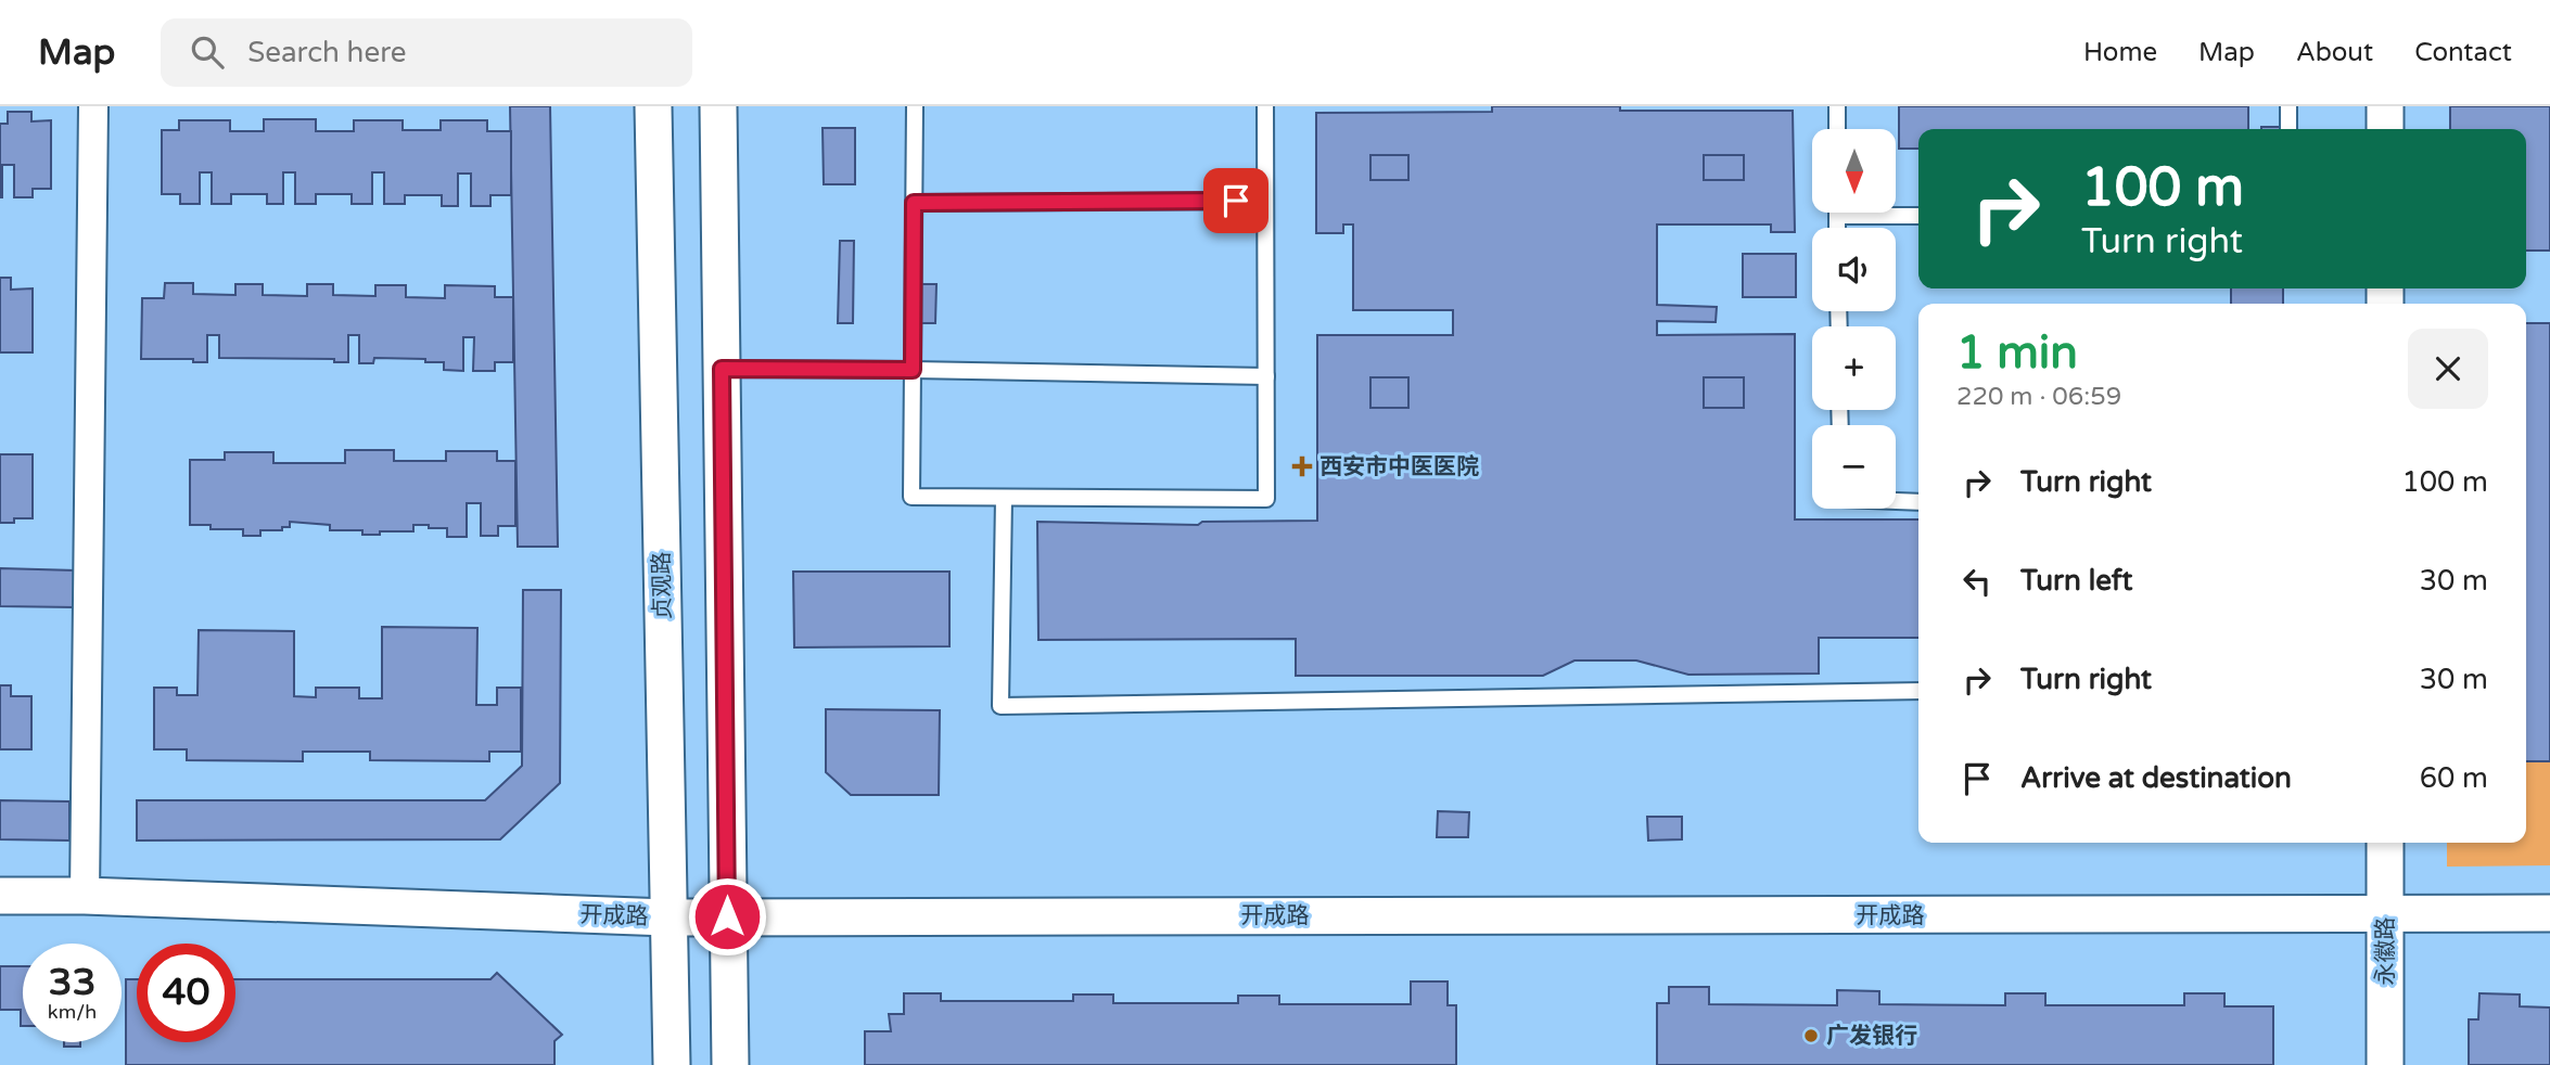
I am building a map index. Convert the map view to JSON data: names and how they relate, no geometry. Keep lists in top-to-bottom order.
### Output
{
  "streets": {
    "street": ["贞观路", "开成路", "永徽路"]
  },
  "crossings": [
    ["贞观路", "开成路"],
    ["开成路", "永徽路"]
  ],
  "places": {
    "health": ["西安市中医医院"],
    "other": ["广发银行"]
  },
  "north": "bottom",
  "page": {
    "header": "Map",
    "search": "Search here",
    "nav": [
      "Home",
      "Map",
      "About",
      "Contact"
    ],
    "map_buttons": ["+", "−"],
    "turn": ["100 m", "Turn right"],
    "heading": ["1 min", "220 m · 06:59"],
    "list": [
      {
        "name": "Turn right",
        "value": "100 m"
      },
      {
        "name": "Turn left",
        "value": "30 m"
      },
      {
        "name": "Turn right",
        "value": "30 m"
      },
      {
        "name": "Arrive at destination",
        "value": "60 m"
      }
    ],
    "speed": "33 km/h",
    "limit": "40"
  }
}
